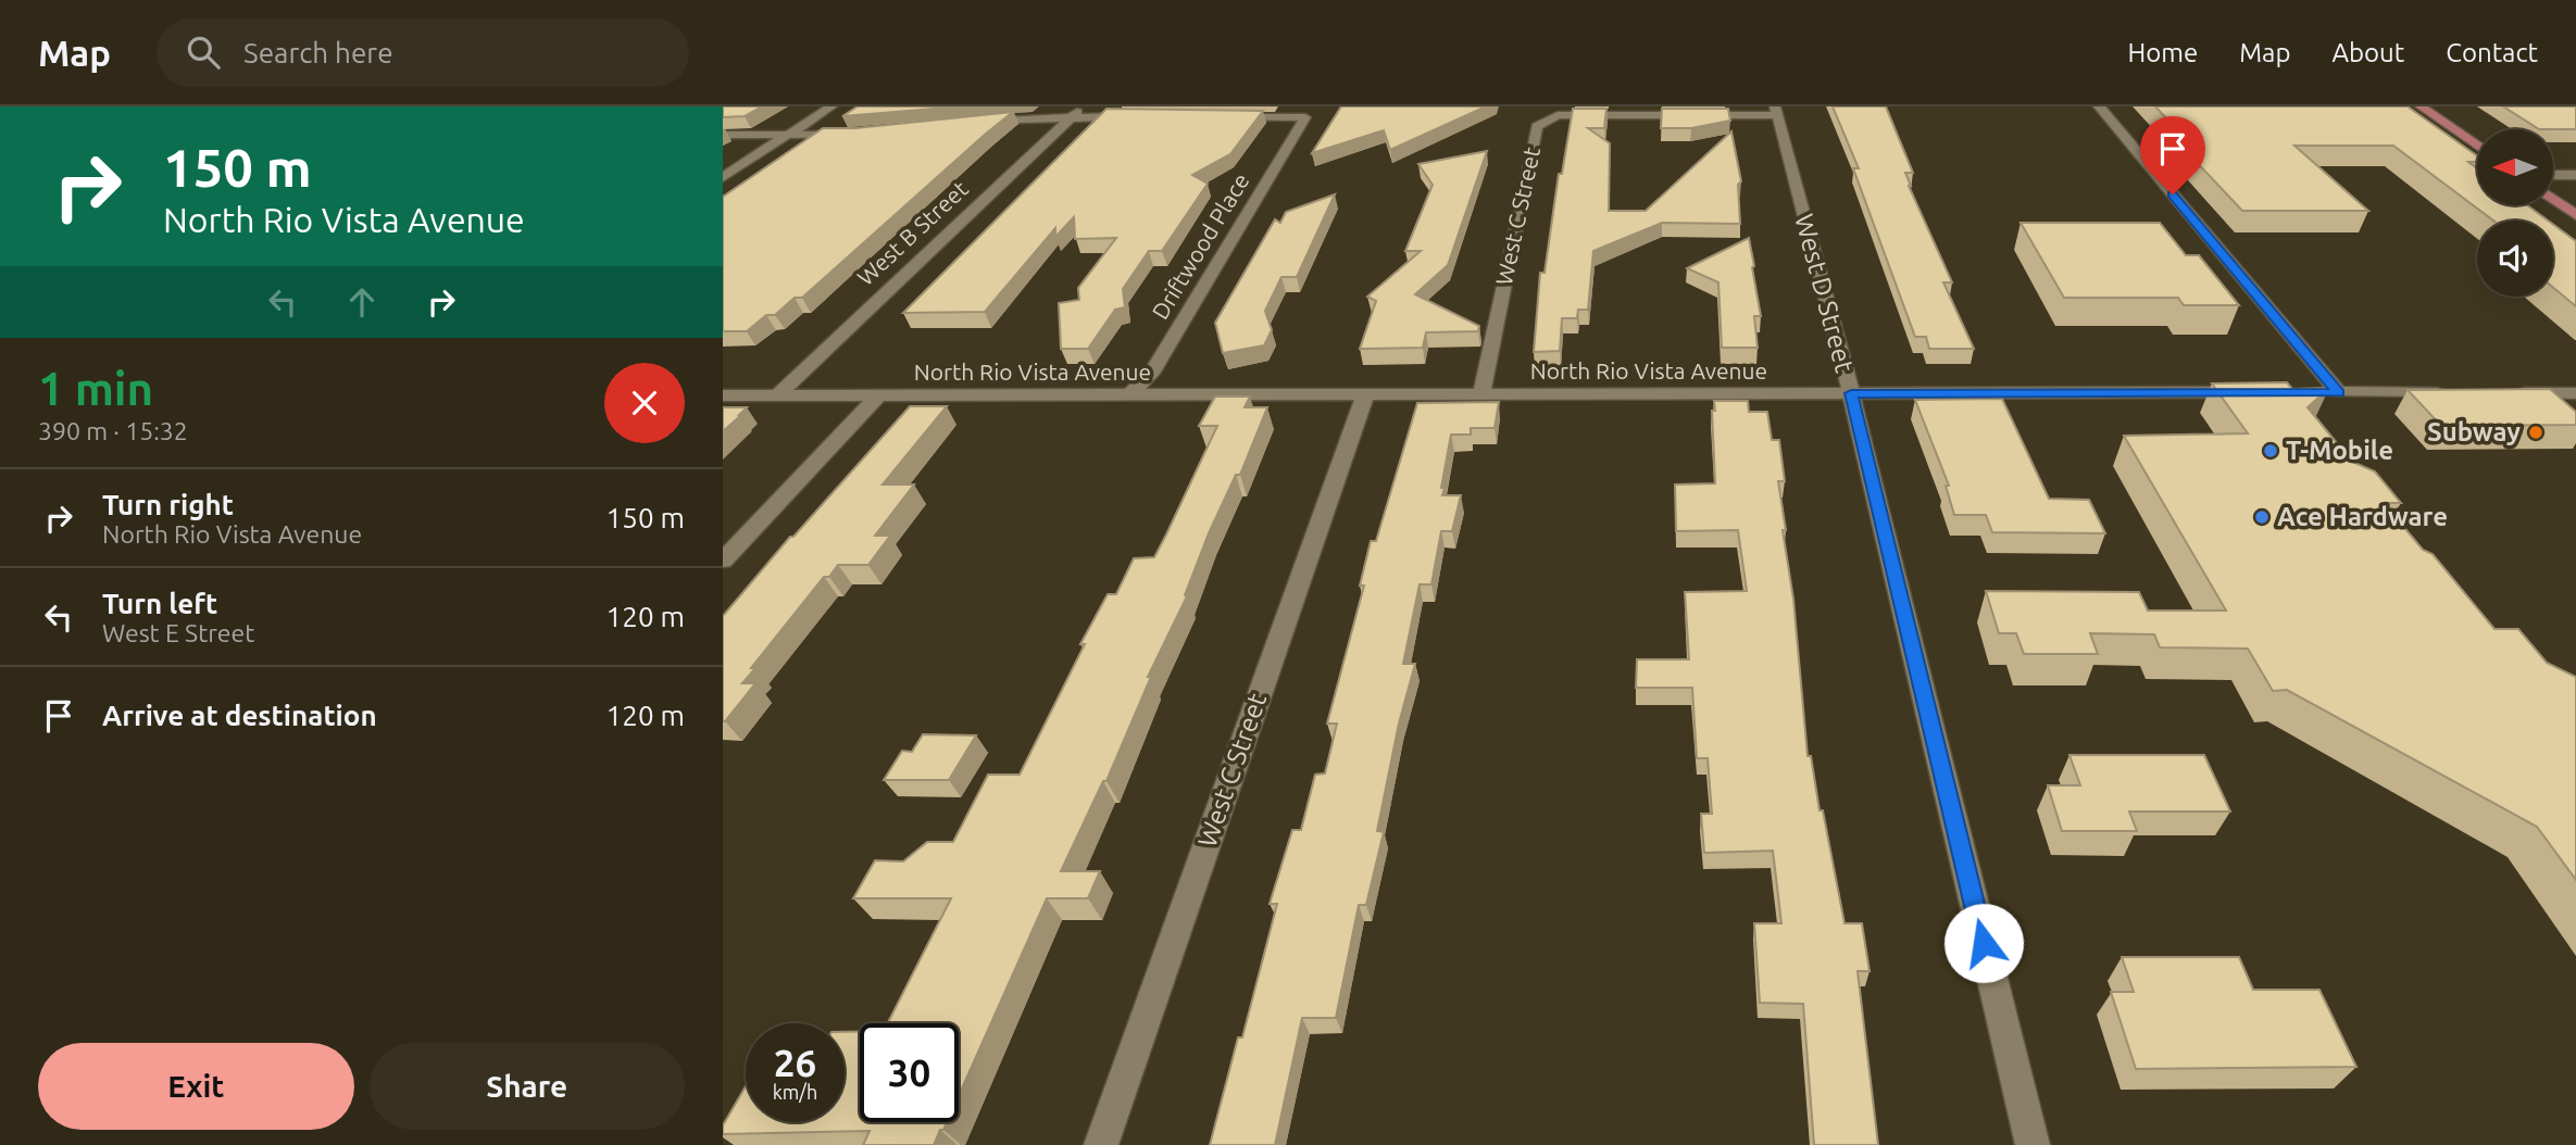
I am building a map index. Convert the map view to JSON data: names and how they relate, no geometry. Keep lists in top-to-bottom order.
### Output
{
  "streets": {
    "street": [
      "West C Street",
      "West B Street",
      "Driftwood Place",
      "West D Street",
      "North Rio Vista Avenue"
    ]
  },
  "crossings": [
    ["West C Street", "West D Street"],
    ["West C Street", "North Rio Vista Avenue"],
    ["West B Street", "North Rio Vista Avenue"],
    ["Driftwood Place", "North Rio Vista Avenue"],
    ["West D Street", "North Rio Vista Avenue"]
  ],
  "places": ["Subway", "T-Mobile", "Ace Hardware"],
  "north": "left",
  "page": {
    "header": "Map",
    "search": "Search here",
    "nav": [
      "Home",
      "Map",
      "About",
      "Contact"
    ],
    "turn": ["150 m", "North Rio Vista Avenue"],
    "heading": ["1 min", "390 m · 15:32"],
    "list": [
      {
        "name": "Turn right",
        "note": "North Rio Vista Avenue",
        "value": "150 m"
      },
      {
        "name": "Turn left",
        "note": "West E Street",
        "value": "120 m"
      },
      {
        "name": "Arrive at destination",
        "value": "120 m"
      }
    ],
    "speed": "26 km/h",
    "limit": "30",
    "buttons": ["Exit", "Share"]
  }
}
